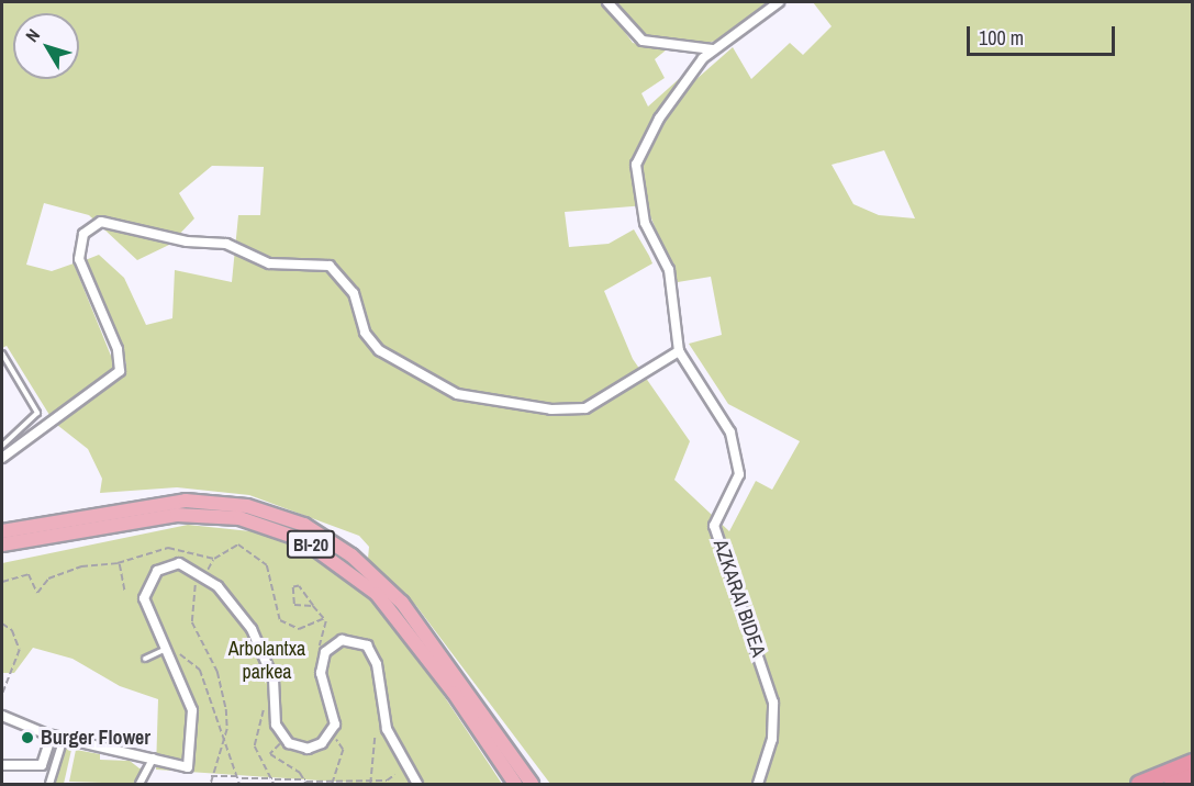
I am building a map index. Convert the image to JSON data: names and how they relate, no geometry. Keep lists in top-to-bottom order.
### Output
{
  "streets": {
    "main road": ["BI-20"],
    "street": ["AZKARAI BIDEA"]
  },
  "parks": ["Arbolantxa parkea"],
  "places": ["Burger Flower"],
  "scale_bar": "100 m",
  "north": "top left"
}
